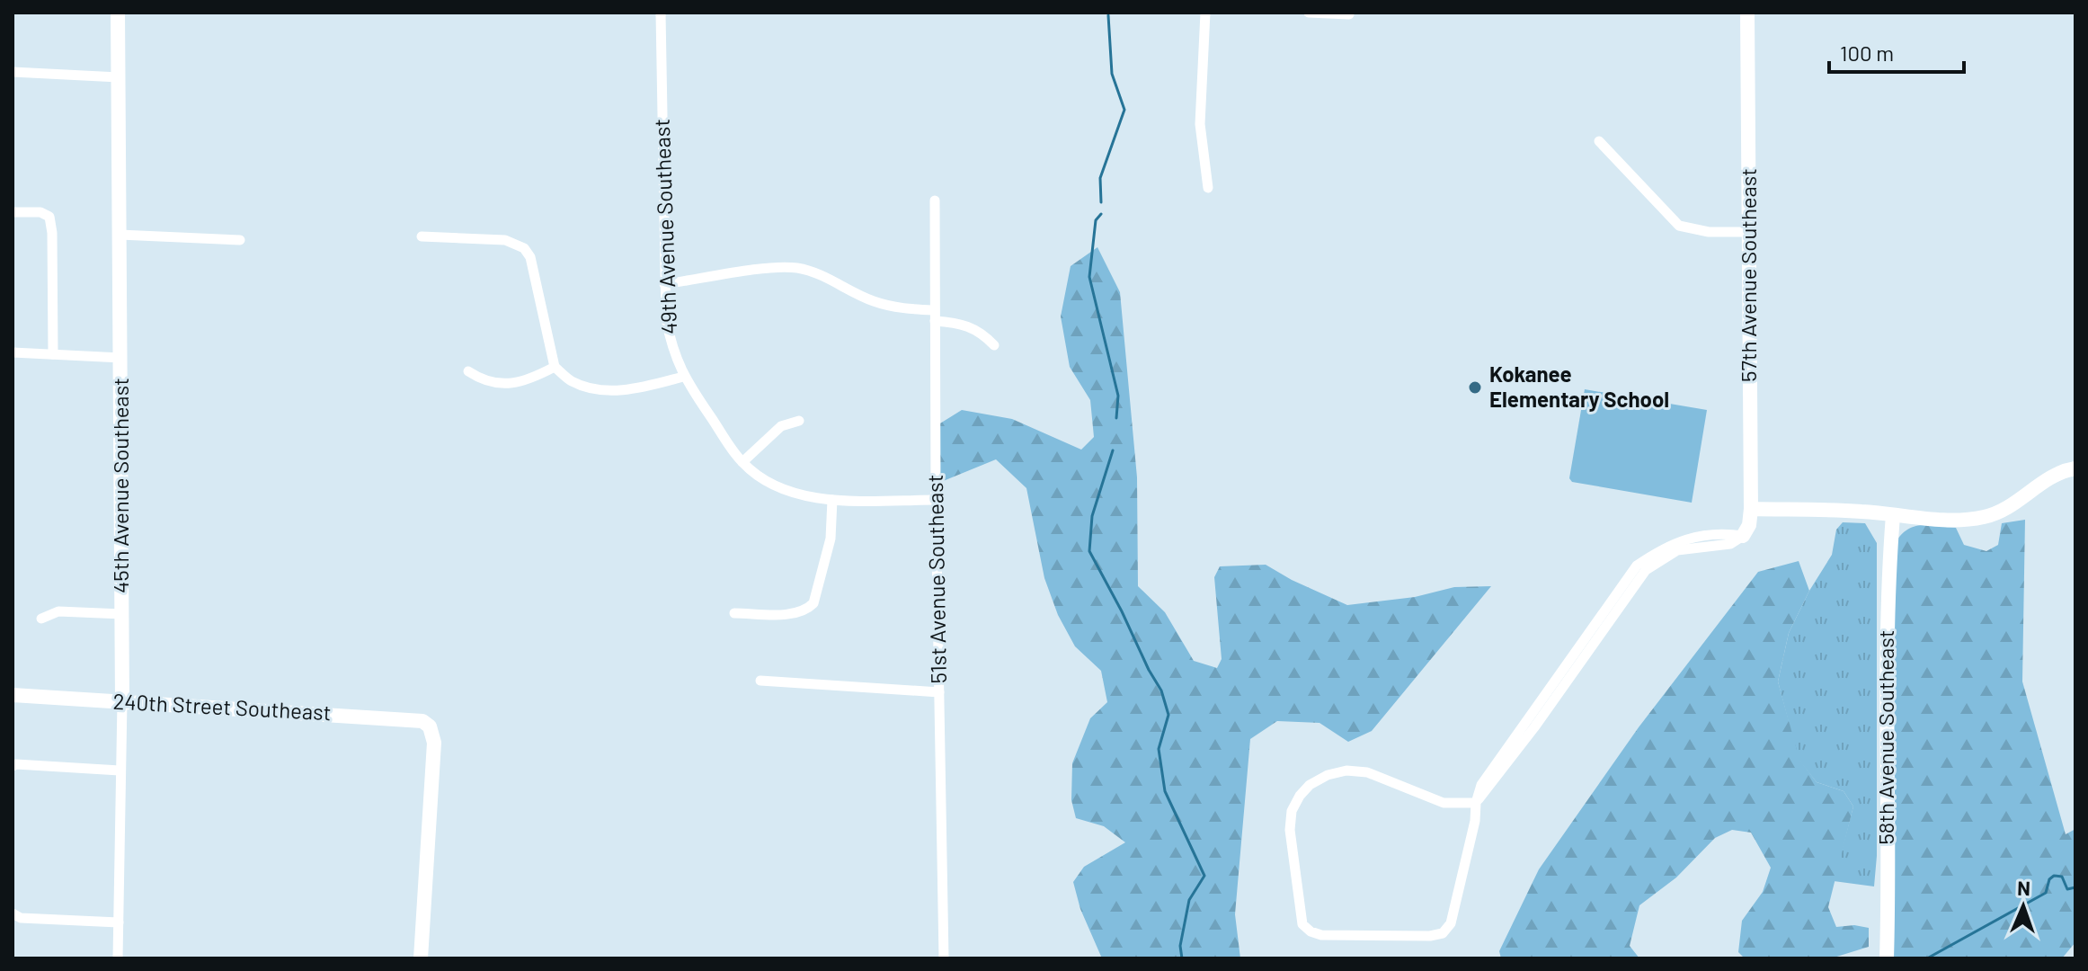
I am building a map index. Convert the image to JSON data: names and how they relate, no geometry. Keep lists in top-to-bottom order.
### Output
{
  "streets": {
    "street": [
      "49th Avenue Southeast",
      "57th Avenue Southeast",
      "45th Avenue Southeast",
      "51st Avenue Southeast",
      "240th Street Southeast",
      "58th Avenue Southeast"
    ]
  },
  "crossings": [
    ["45th Avenue Southeast", "240th Street Southeast"]
  ],
  "places": ["Kokanee Elementary School"],
  "scale_bar": "100 m",
  "north": "top"
}
